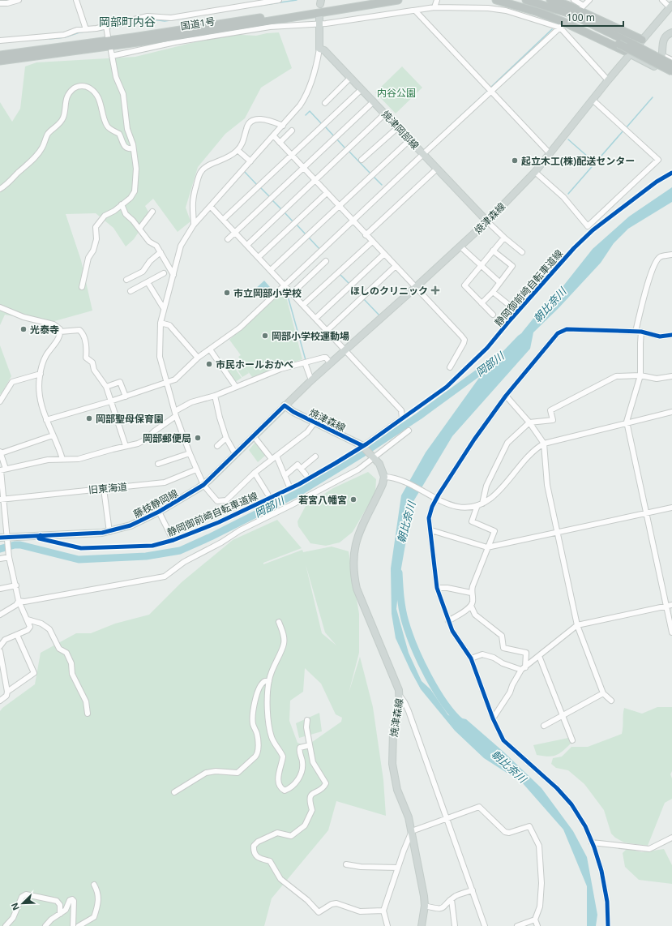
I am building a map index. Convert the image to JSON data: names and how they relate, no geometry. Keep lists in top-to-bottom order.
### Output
{
  "streets": {
    "highway": ["国道1号"],
    "main road": ["焼津岡部線", "焼津森線", "藤枝静岡線"],
    "street": ["旧東海道"],
    "cycle path": ["静岡御前崎自転車道線"]
  },
  "crossings": [
    ["焼津岡部線", "焼津森線"],
    ["焼津森線", "藤枝静岡線"]
  ],
  "districts": ["岡部町内谷"],
  "water": ["朝比奈川", "岡部川"],
  "parks": ["内谷公園"],
  "places": {
    "other": [
      "起立木工(株)配送センター",
      "市立岡部小学校",
      "光泰寺",
      "岡部小学校運動場",
      "市民ホールおかべ",
      "岡部聖母保育園",
      "岡部郵便局",
      "若宮八幡宮"
    ],
    "health": ["ほしのクリニック"]
  },
  "scale_bar": "100 m",
  "north": "bottom left"
}
